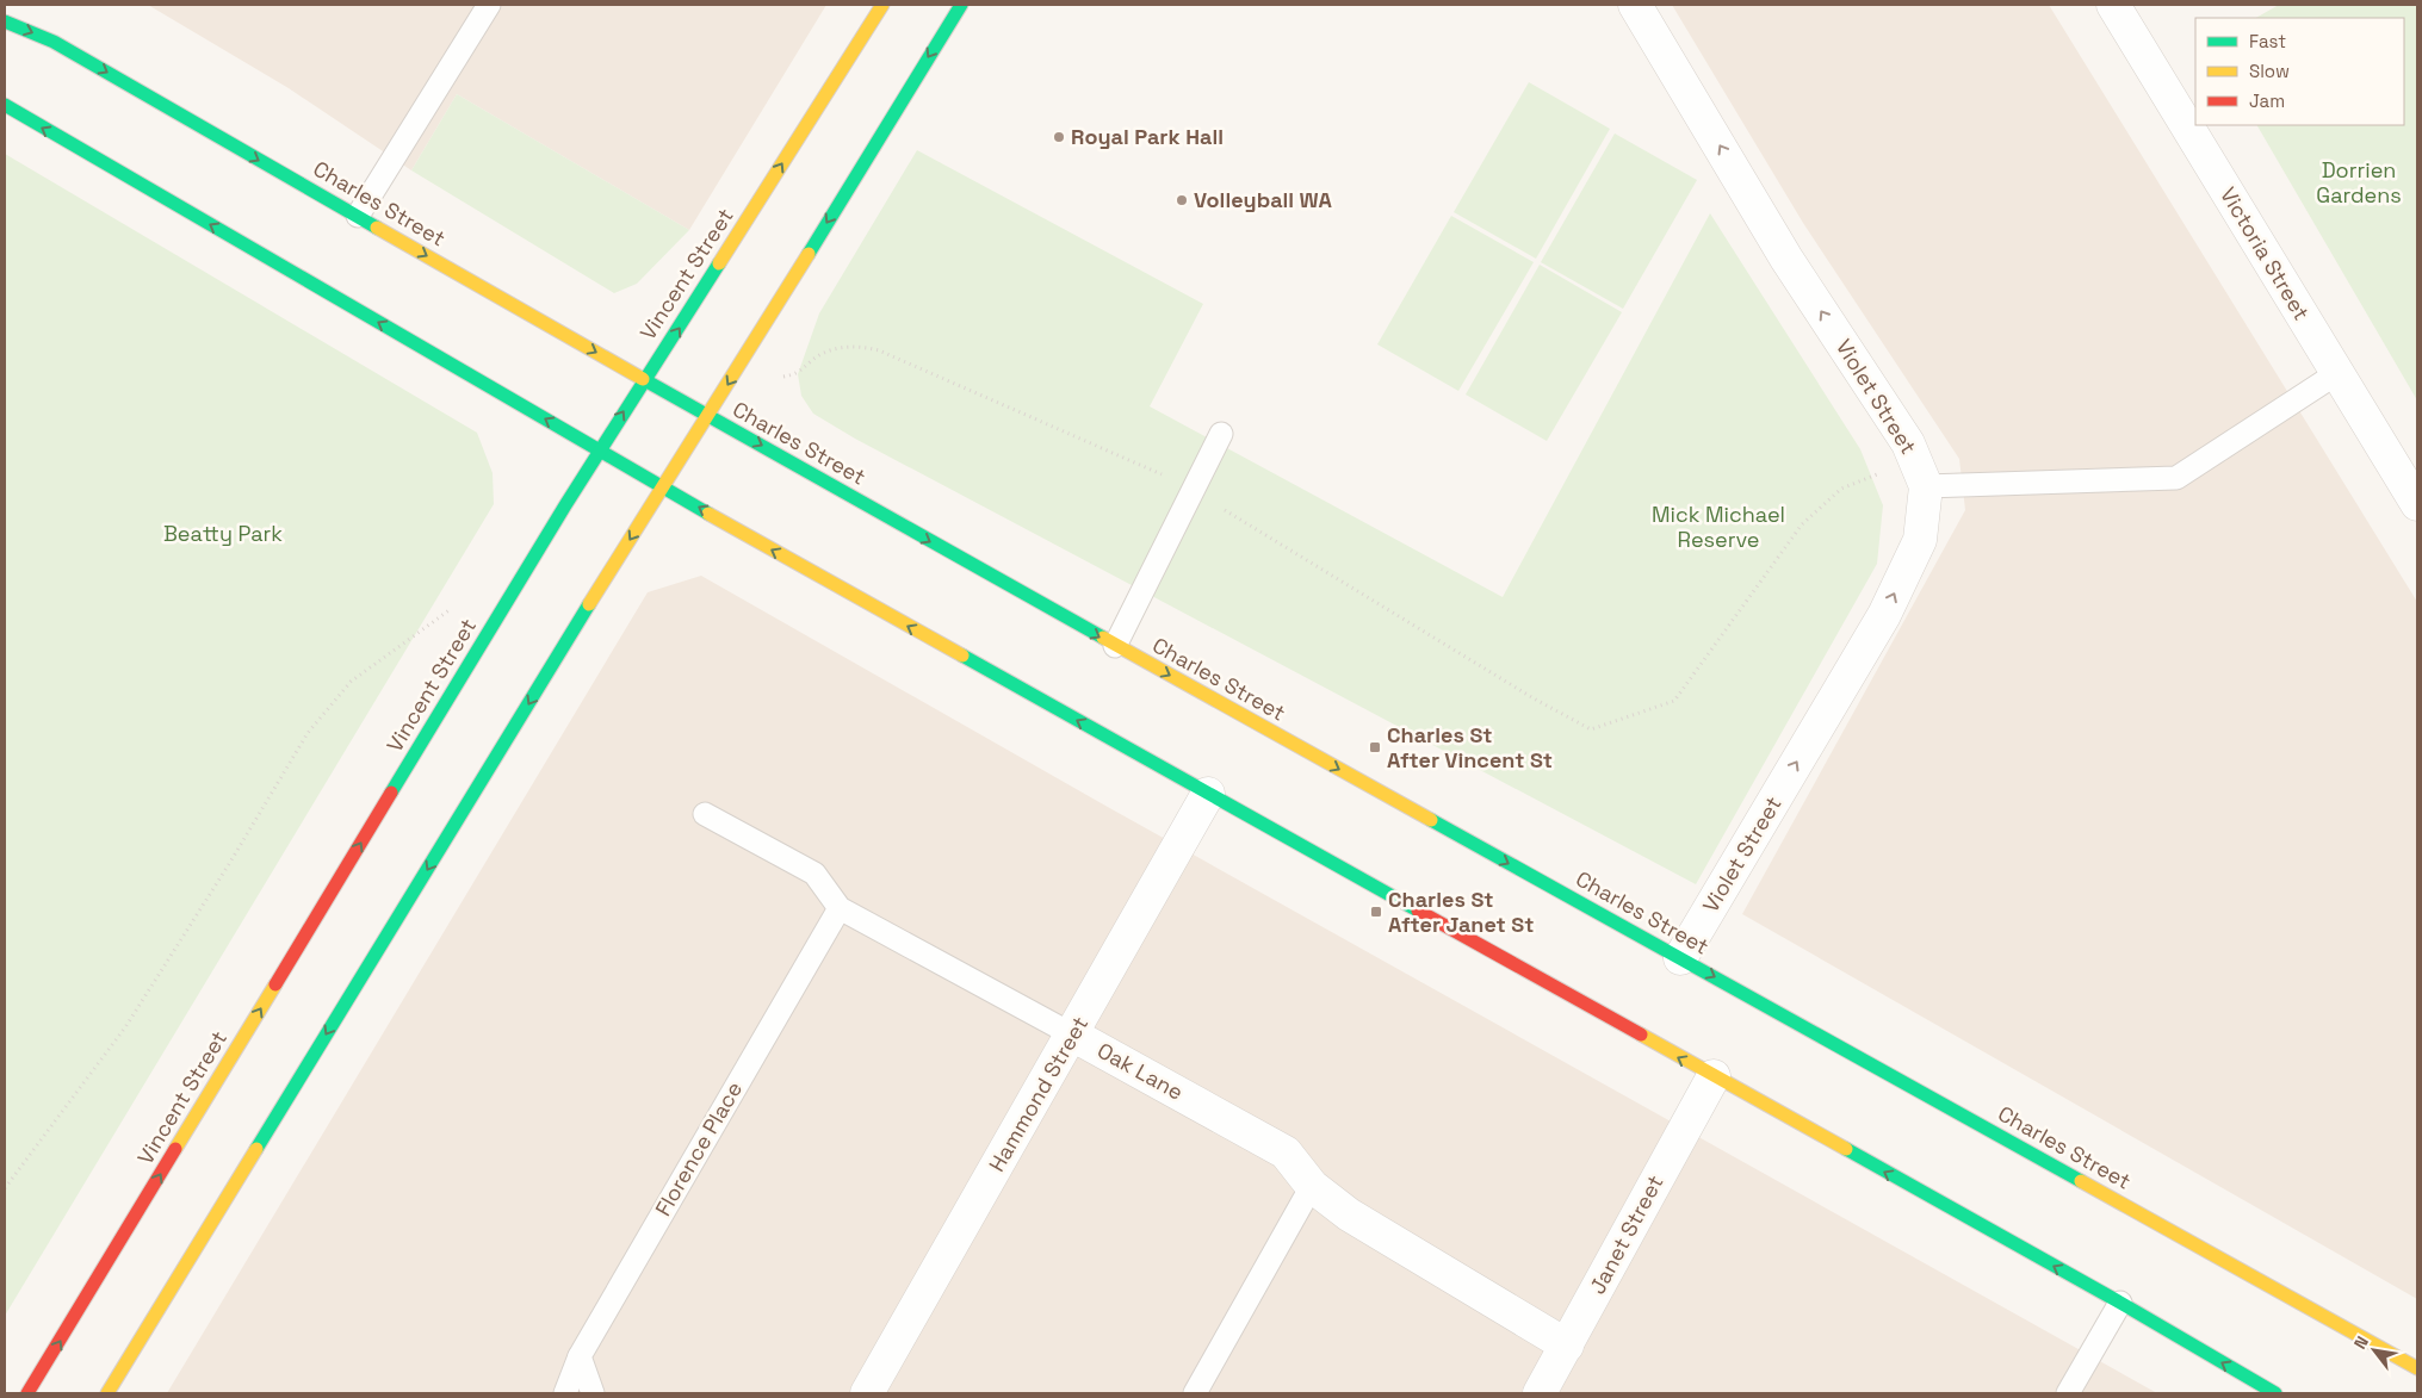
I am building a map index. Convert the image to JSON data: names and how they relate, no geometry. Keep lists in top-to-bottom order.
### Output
{
  "streets": {
    "main road": ["Charles Street", "Vincent Street"],
    "street": [
      "Victoria Street",
      "Violet Street",
      "Oak Lane",
      "Hammond Street",
      "Janet Street"
    ],
    "lane": ["Florence Place"]
  },
  "crossings": [
    ["Charles Street", "Vincent Street"],
    ["Charles Street", "Violet Street"],
    ["Oak Lane", "Hammond Street"],
    ["Oak Lane", "Florence Place"],
    ["Oak Lane", "Janet Street"]
  ],
  "one_way": ["Violet Street"],
  "parks": ["Dorrien Gardens", "Mick Michael Reserve", "Beatty Park"],
  "places": {
    "other": ["Royal Park Hall", "Volleyball WA"],
    "transit": ["Charles St After Vincent St", "Charles St After Janet St"]
  },
  "legend": ["Fast", "Slow", "Jam"],
  "north": "top left"
}
